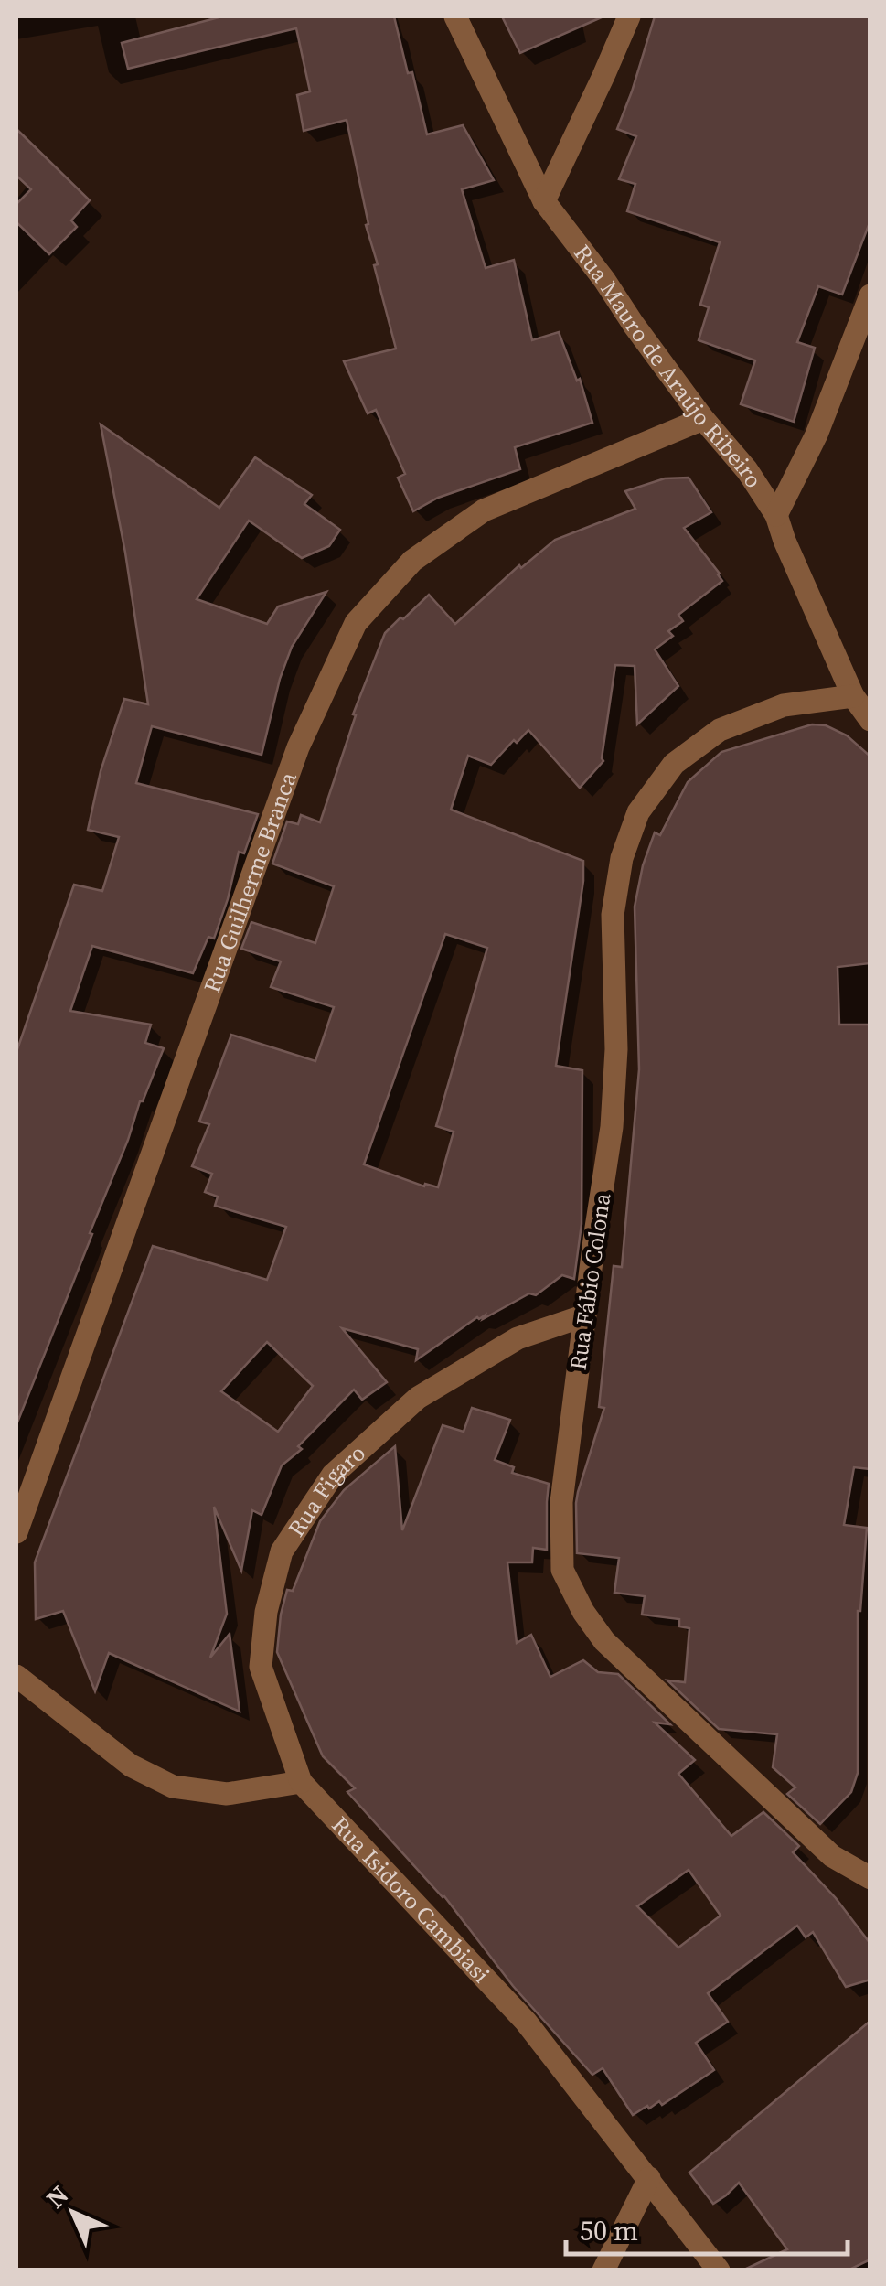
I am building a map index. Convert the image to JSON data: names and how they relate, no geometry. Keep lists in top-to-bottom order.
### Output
{
  "streets": {
    "street": [
      "Rua Mauro de Araújo Ribeiro",
      "Rua Guilherme Branca",
      "Rua Fábio Colona",
      "Rua Figaro",
      "Rua Isidoro Cambiasi"
    ]
  },
  "crossings": [
    ["Rua Mauro de Araújo Ribeiro", "Rua Guilherme Branca"],
    ["Rua Mauro de Araújo Ribeiro", "Rua Fábio Colona"],
    ["Rua Fábio Colona", "Rua Figaro"],
    ["Rua Figaro", "Rua Isidoro Cambiasi"]
  ],
  "scale_bar": "50 m",
  "north": "top left"
}
